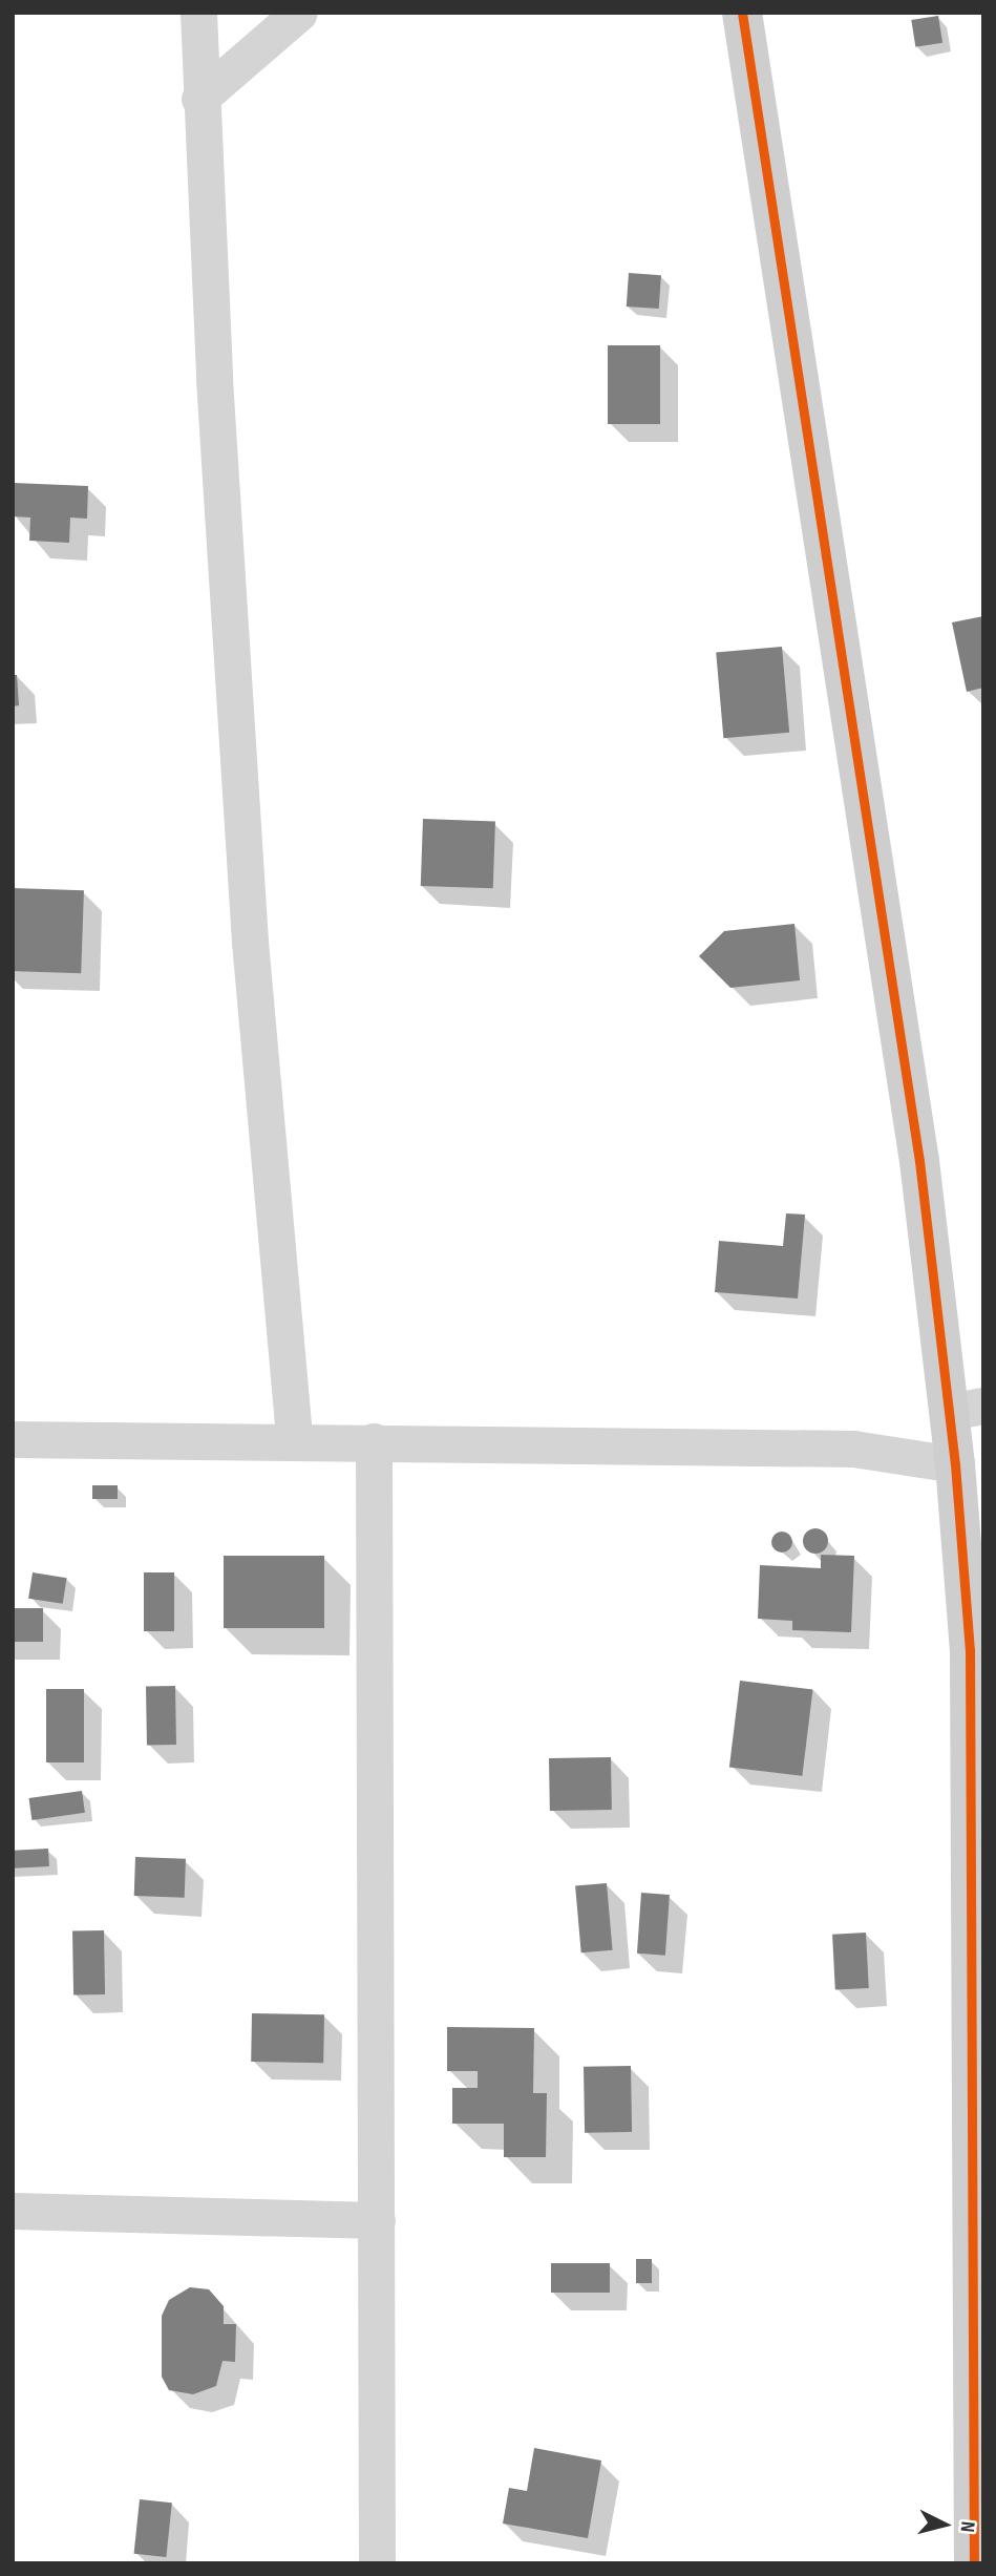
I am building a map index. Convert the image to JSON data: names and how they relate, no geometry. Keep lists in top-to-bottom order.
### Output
{
  "north": "right"
}
